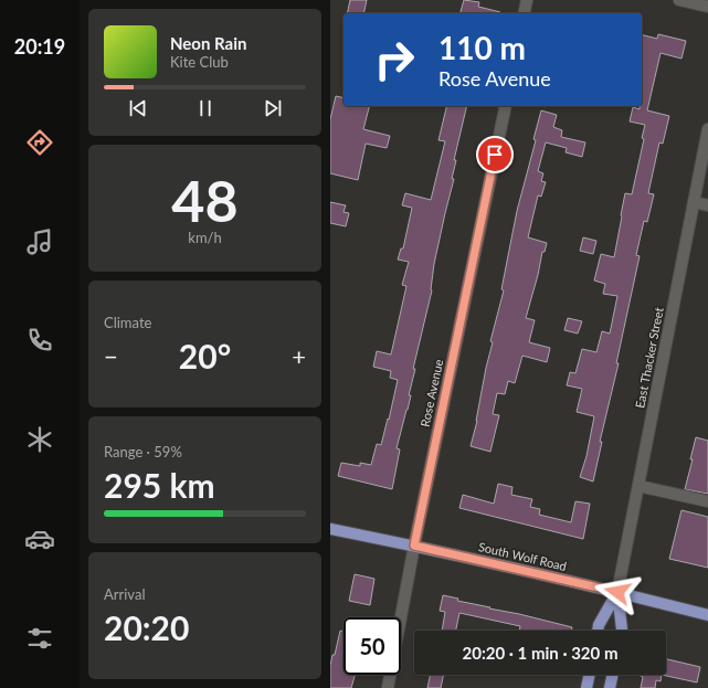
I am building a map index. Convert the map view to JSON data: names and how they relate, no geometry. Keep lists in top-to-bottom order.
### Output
{
  "streets": {
    "main road": ["East Thacker Street", "South Wolf Road"],
    "street": ["Rose Avenue"]
  },
  "crossings": [
    ["East Thacker Street", "South Wolf Road"],
    ["Rose Avenue", "South Wolf Road"]
  ],
  "page": {
    "tabs": "20:19",
    "turn": ["110 m", "Rose Avenue"],
    "song": ["Neon Rain", "Kite Club"],
    "tile": [
      ["48", "km/h"],
      "Climate",
      ["Range · 59%", "295 km"],
      ["Arrival", "20:20"]
    ],
    "heat": ["−", "20°", "+"],
    "limit": "50",
    "trip": "20:20 · 1 min · 320 m"
  }
}
